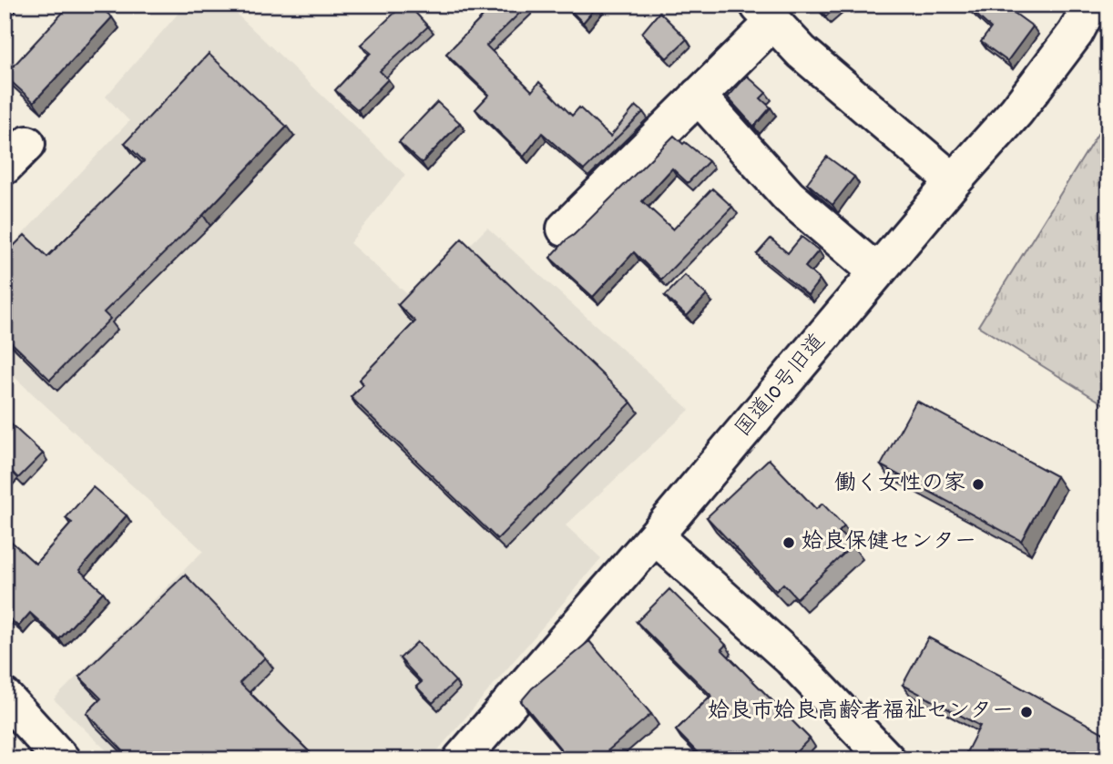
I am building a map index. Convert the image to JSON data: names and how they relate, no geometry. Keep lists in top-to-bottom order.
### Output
{
  "streets": {
    "street": ["国道10号旧道"]
  },
  "places": ["働く女性の家", "姶良保健センター", "姶良市姶良高齢者福祉センター"]
}
